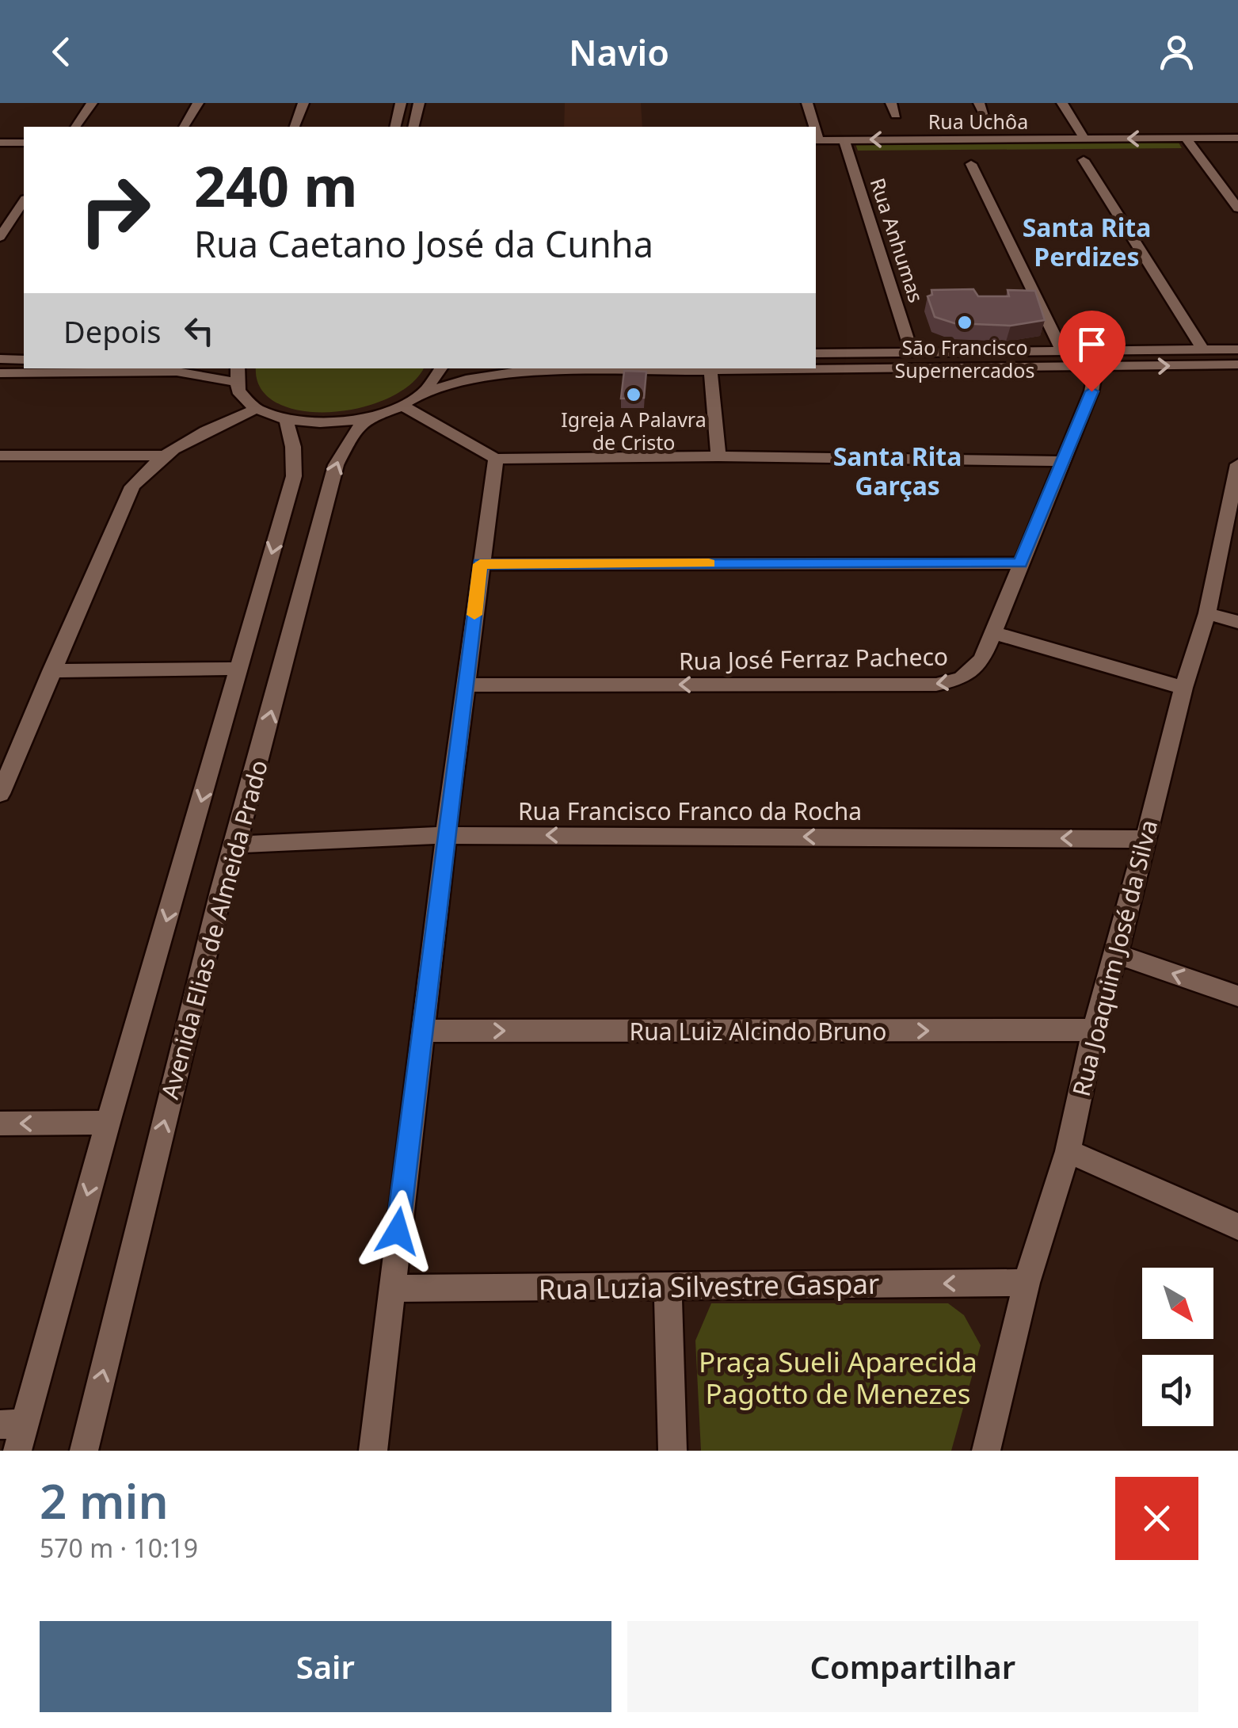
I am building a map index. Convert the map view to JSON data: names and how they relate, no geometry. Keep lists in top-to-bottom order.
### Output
{
  "streets": {
    "street": [
      "Rua Uchôa",
      "Rua Anhumas",
      "Rua José Ferraz Pacheco",
      "Rua Francisco Franco da Rocha",
      "Avenida Elias de Almeida Prado",
      "Rua Joaquim José da Silva",
      "Rua Luiz Alcindo Bruno",
      "Rua Luzia Silvestre Gaspar"
    ]
  },
  "crossings": [
    ["Rua Uchôa", "Rua Anhumas"],
    ["Rua Francisco Franco da Rocha", "Avenida Elias de Almeida Prado"],
    ["Rua Francisco Franco da Rocha", "Rua Joaquim José da Silva"],
    ["Rua Joaquim José da Silva", "Rua Luiz Alcindo Bruno"],
    ["Rua Joaquim José da Silva", "Rua Luzia Silvestre Gaspar"]
  ],
  "one_way": [
    "Rua Uchôa",
    "Rua Francisco Franco da Rocha",
    "Rua Luiz Alcindo Bruno",
    "Rua Luzia Silvestre Gaspar"
  ],
  "districts": ["Santa Rita Perdizes", "Santa Rita Garças"],
  "parks": ["Praça Sueli Aparecida Pagotto de Menezes"],
  "places": ["São Francisco Supernercados", "Igreja A Palavra de Cristo"],
  "north": "bottom right",
  "page": {
    "header": "Navio",
    "turn": ["240 m", "Rua Caetano José da Cunha"],
    "then": "Depois",
    "heading": ["2 min", "570 m · 10:19"],
    "buttons": ["Sair", "Compartilhar"]
  }
}
